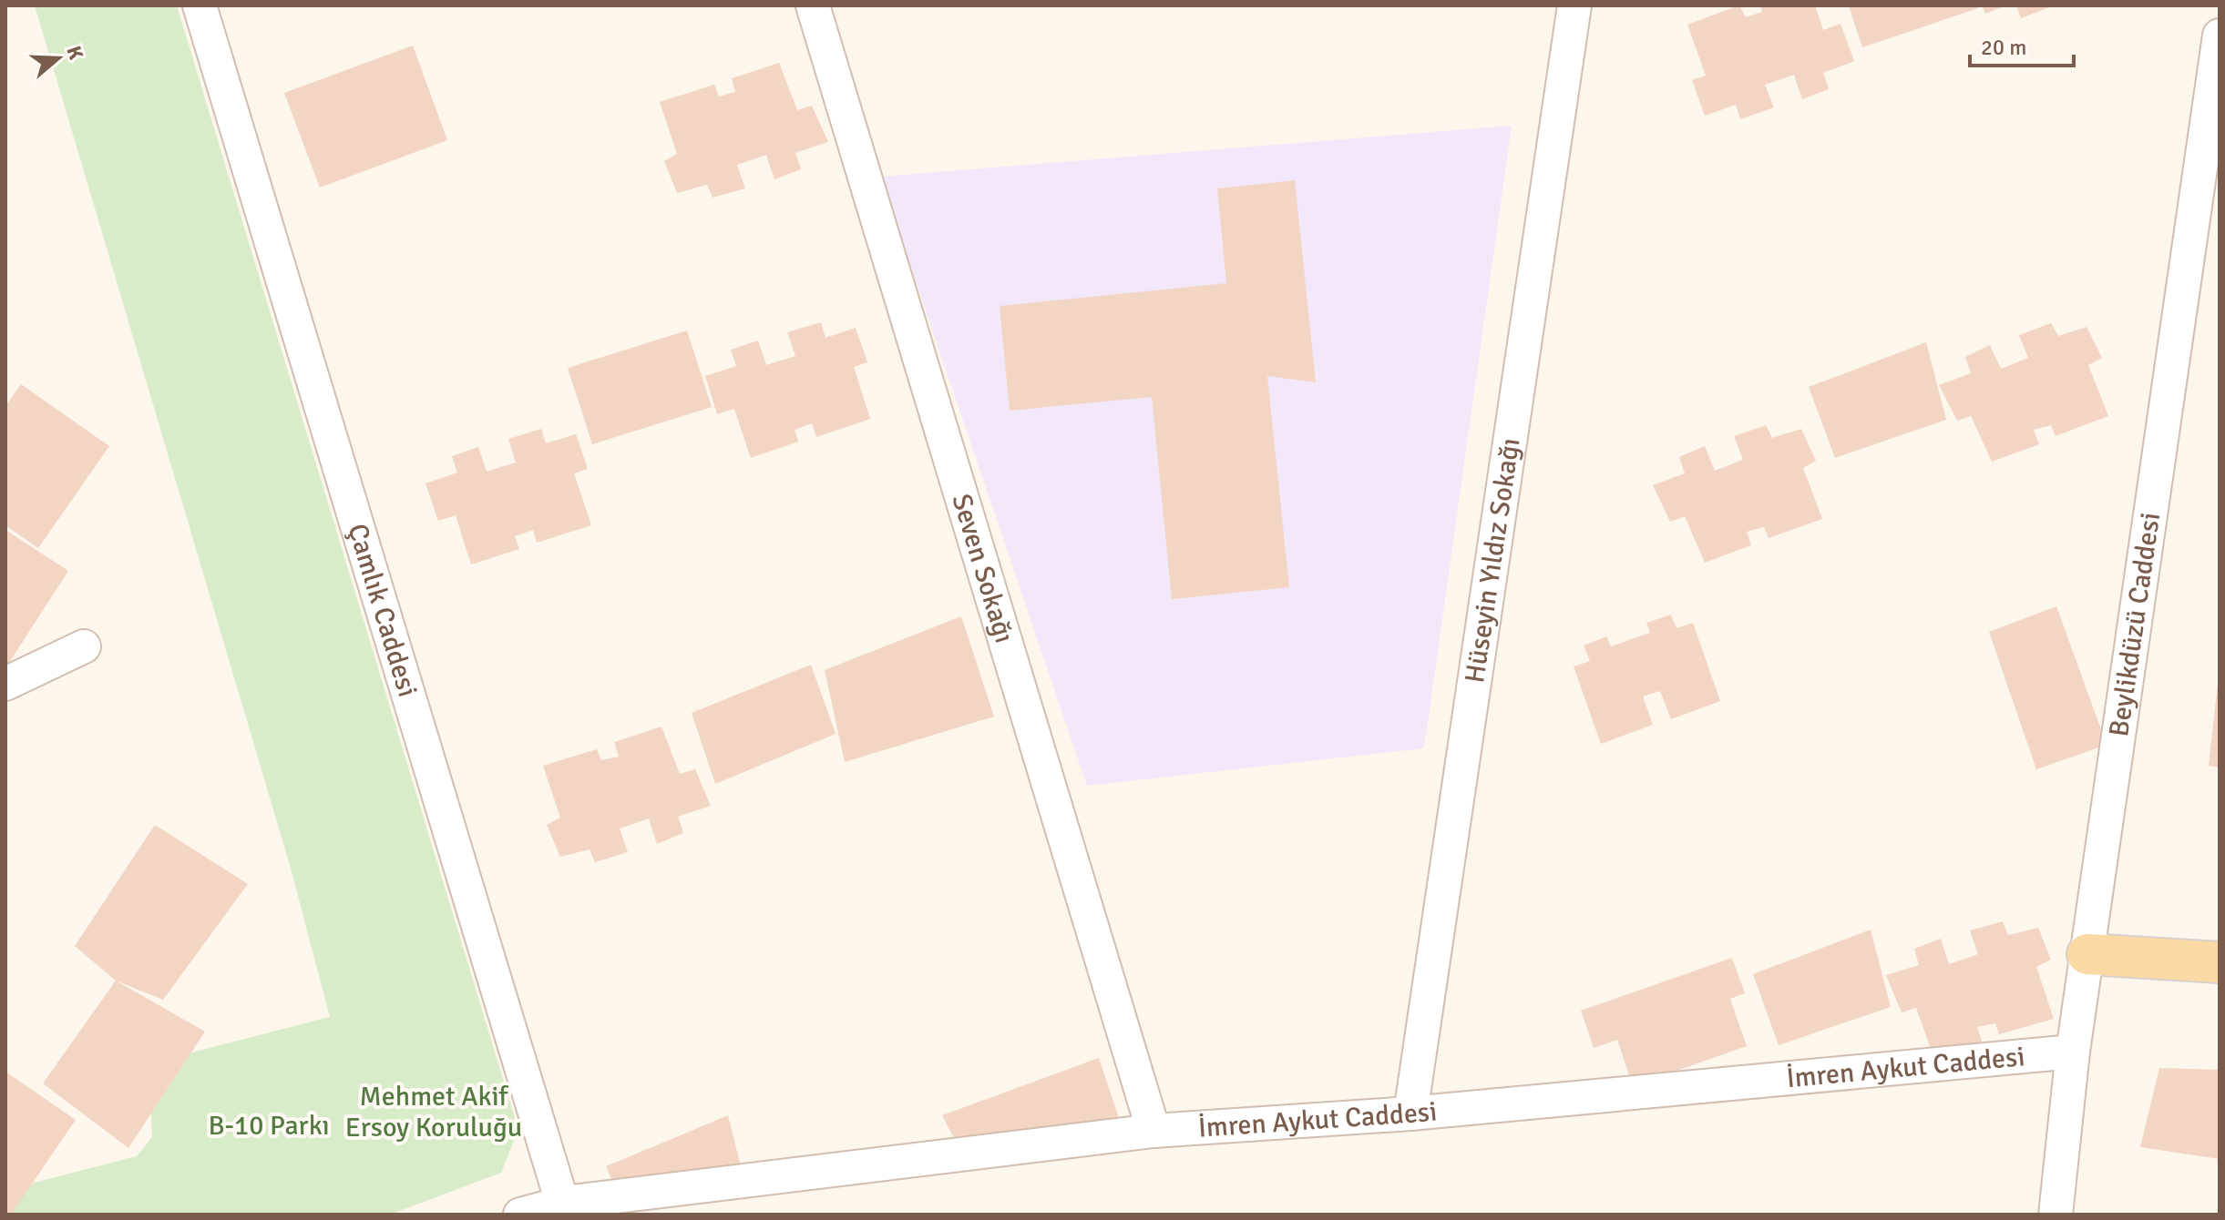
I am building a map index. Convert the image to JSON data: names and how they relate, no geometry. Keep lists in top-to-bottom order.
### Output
{
  "streets": {
    "street": [
      "Hüseyin Yıldız Sokağı",
      "Seven Sokağı",
      "Çamlık Caddesi",
      "Beylikdüzü Caddesi",
      "İmren Aykut Caddesi"
    ]
  },
  "crossings": [
    ["Hüseyin Yıldız Sokağı", "İmren Aykut Caddesi"],
    ["Seven Sokağı", "İmren Aykut Caddesi"],
    ["Çamlık Caddesi", "İmren Aykut Caddesi"],
    ["Beylikdüzü Caddesi", "İmren Aykut Caddesi"]
  ],
  "parks": ["Mehmet Akif Ersoy Koruluğu", "B-10 Parkı"],
  "scale_bar": "20 m",
  "north": "right"
}
